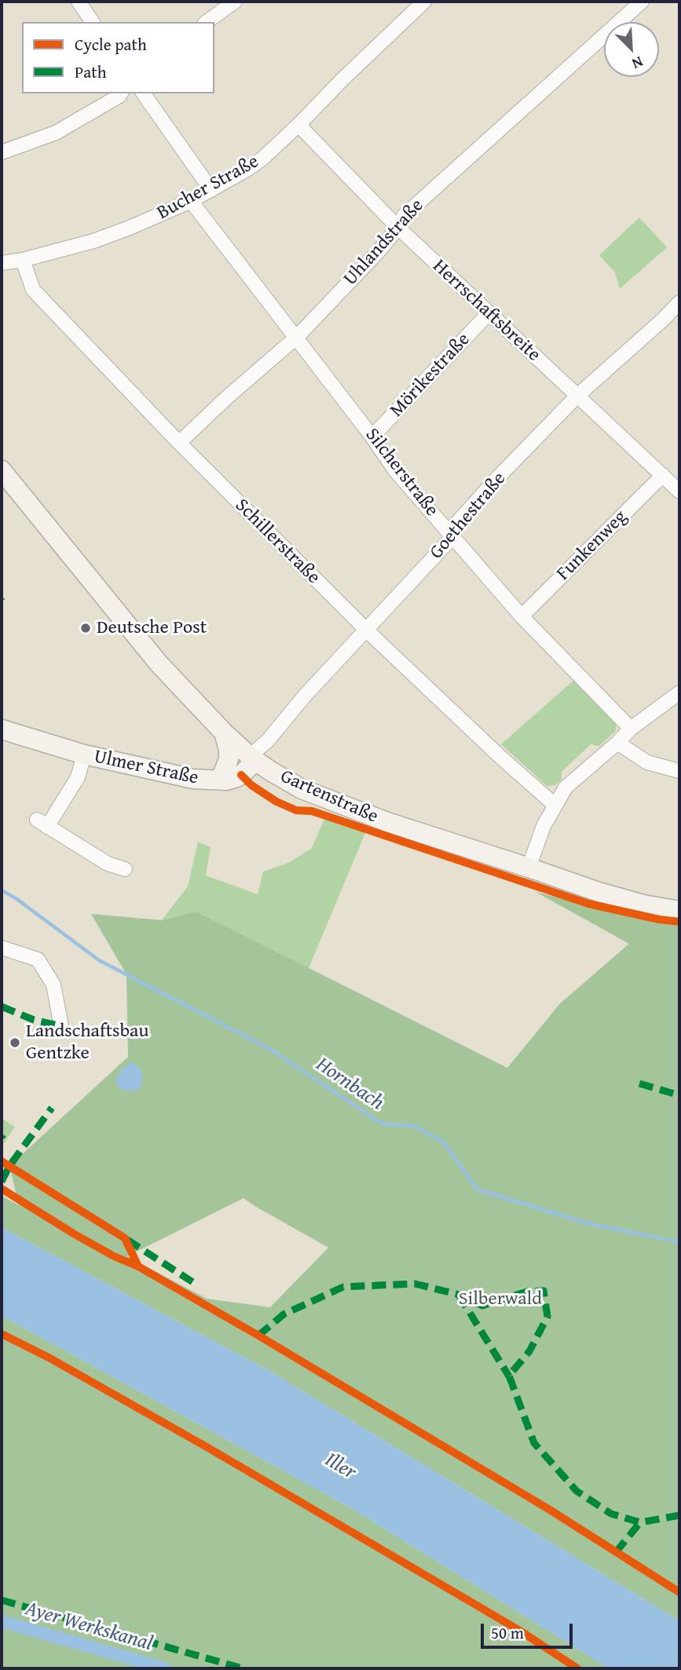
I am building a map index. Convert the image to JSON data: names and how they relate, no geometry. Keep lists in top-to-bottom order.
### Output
{
  "streets": {
    "main road": ["Ulmer Straße", "Gartenstraße"],
    "street": [
      "Bucher Straße",
      "Uhlandstraße",
      "Herrschaftsbreite",
      "Mörikestraße",
      "Silcherstraße",
      "Goethestraße",
      "Schillerstraße",
      "Funkenweg"
    ]
  },
  "crossings": [
    ["Bucher Straße", "Herrschaftsbreite"],
    ["Bucher Straße", "Silcherstraße"],
    ["Bucher Straße", "Schillerstraße"],
    ["Uhlandstraße", "Herrschaftsbreite"],
    ["Uhlandstraße", "Silcherstraße"],
    ["Uhlandstraße", "Schillerstraße"],
    ["Herrschaftsbreite", "Mörikestraße"],
    ["Herrschaftsbreite", "Goethestraße"],
    ["Herrschaftsbreite", "Funkenweg"],
    ["Mörikestraße", "Silcherstraße"],
    ["Silcherstraße", "Goethestraße"],
    ["Silcherstraße", "Funkenweg"],
    ["Goethestraße", "Schillerstraße"],
    ["Goethestraße", "Ulmer Straße"],
    ["Goethestraße", "Gartenstraße"],
    ["Ulmer Straße", "Gartenstraße"]
  ],
  "water": ["Hornbach", "Iller", "Ayer Werkskanal"],
  "parks": ["Silberwald"],
  "places": ["Deutsche Post", "Landschaftsbau Gentzke"],
  "legend": ["Cycle path", "Path"],
  "scale_bar": "50 m",
  "north": "bottom right"
}
